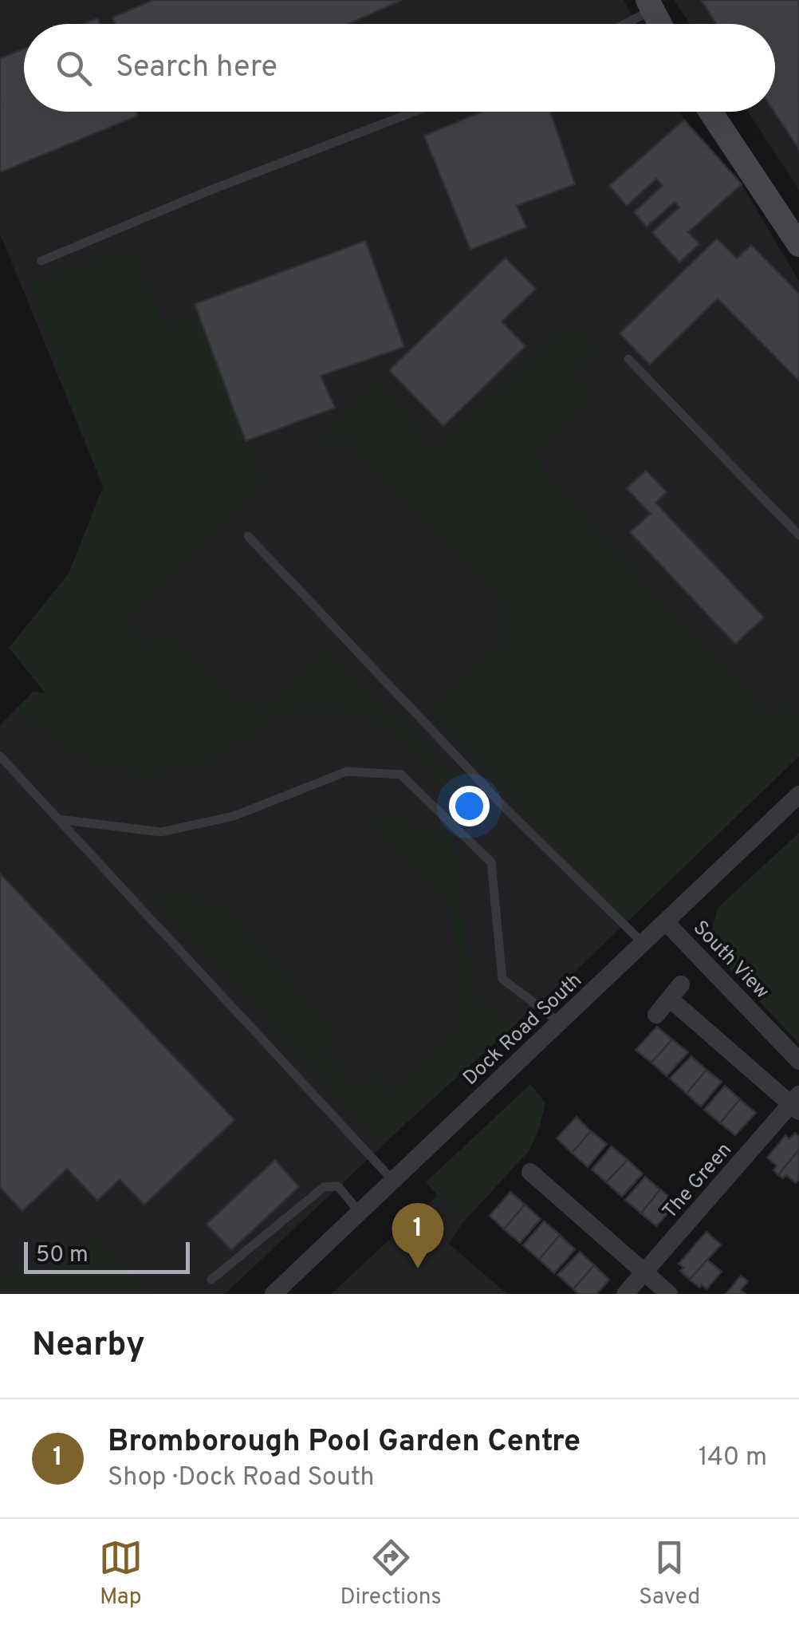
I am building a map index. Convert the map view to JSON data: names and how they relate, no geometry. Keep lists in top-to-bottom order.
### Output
{
  "streets": {
    "street": ["South View", "Dock Road South", "The Green"]
  },
  "crossings": [
    ["South View", "Dock Road South"]
  ],
  "scale_bar": "50 m",
  "page": {
    "search": "Search here",
    "pins": "1",
    "scale": "50 m",
    "heading": "Nearby",
    "list": [
      {
        "mark": "1",
        "name": "Bromborough Pool Garden Centre",
        "note": "Shop · Dock Road South",
        "value": "140 m"
      }
    ],
    "nav": ["Map", "Directions", "Saved"]
  }
}
